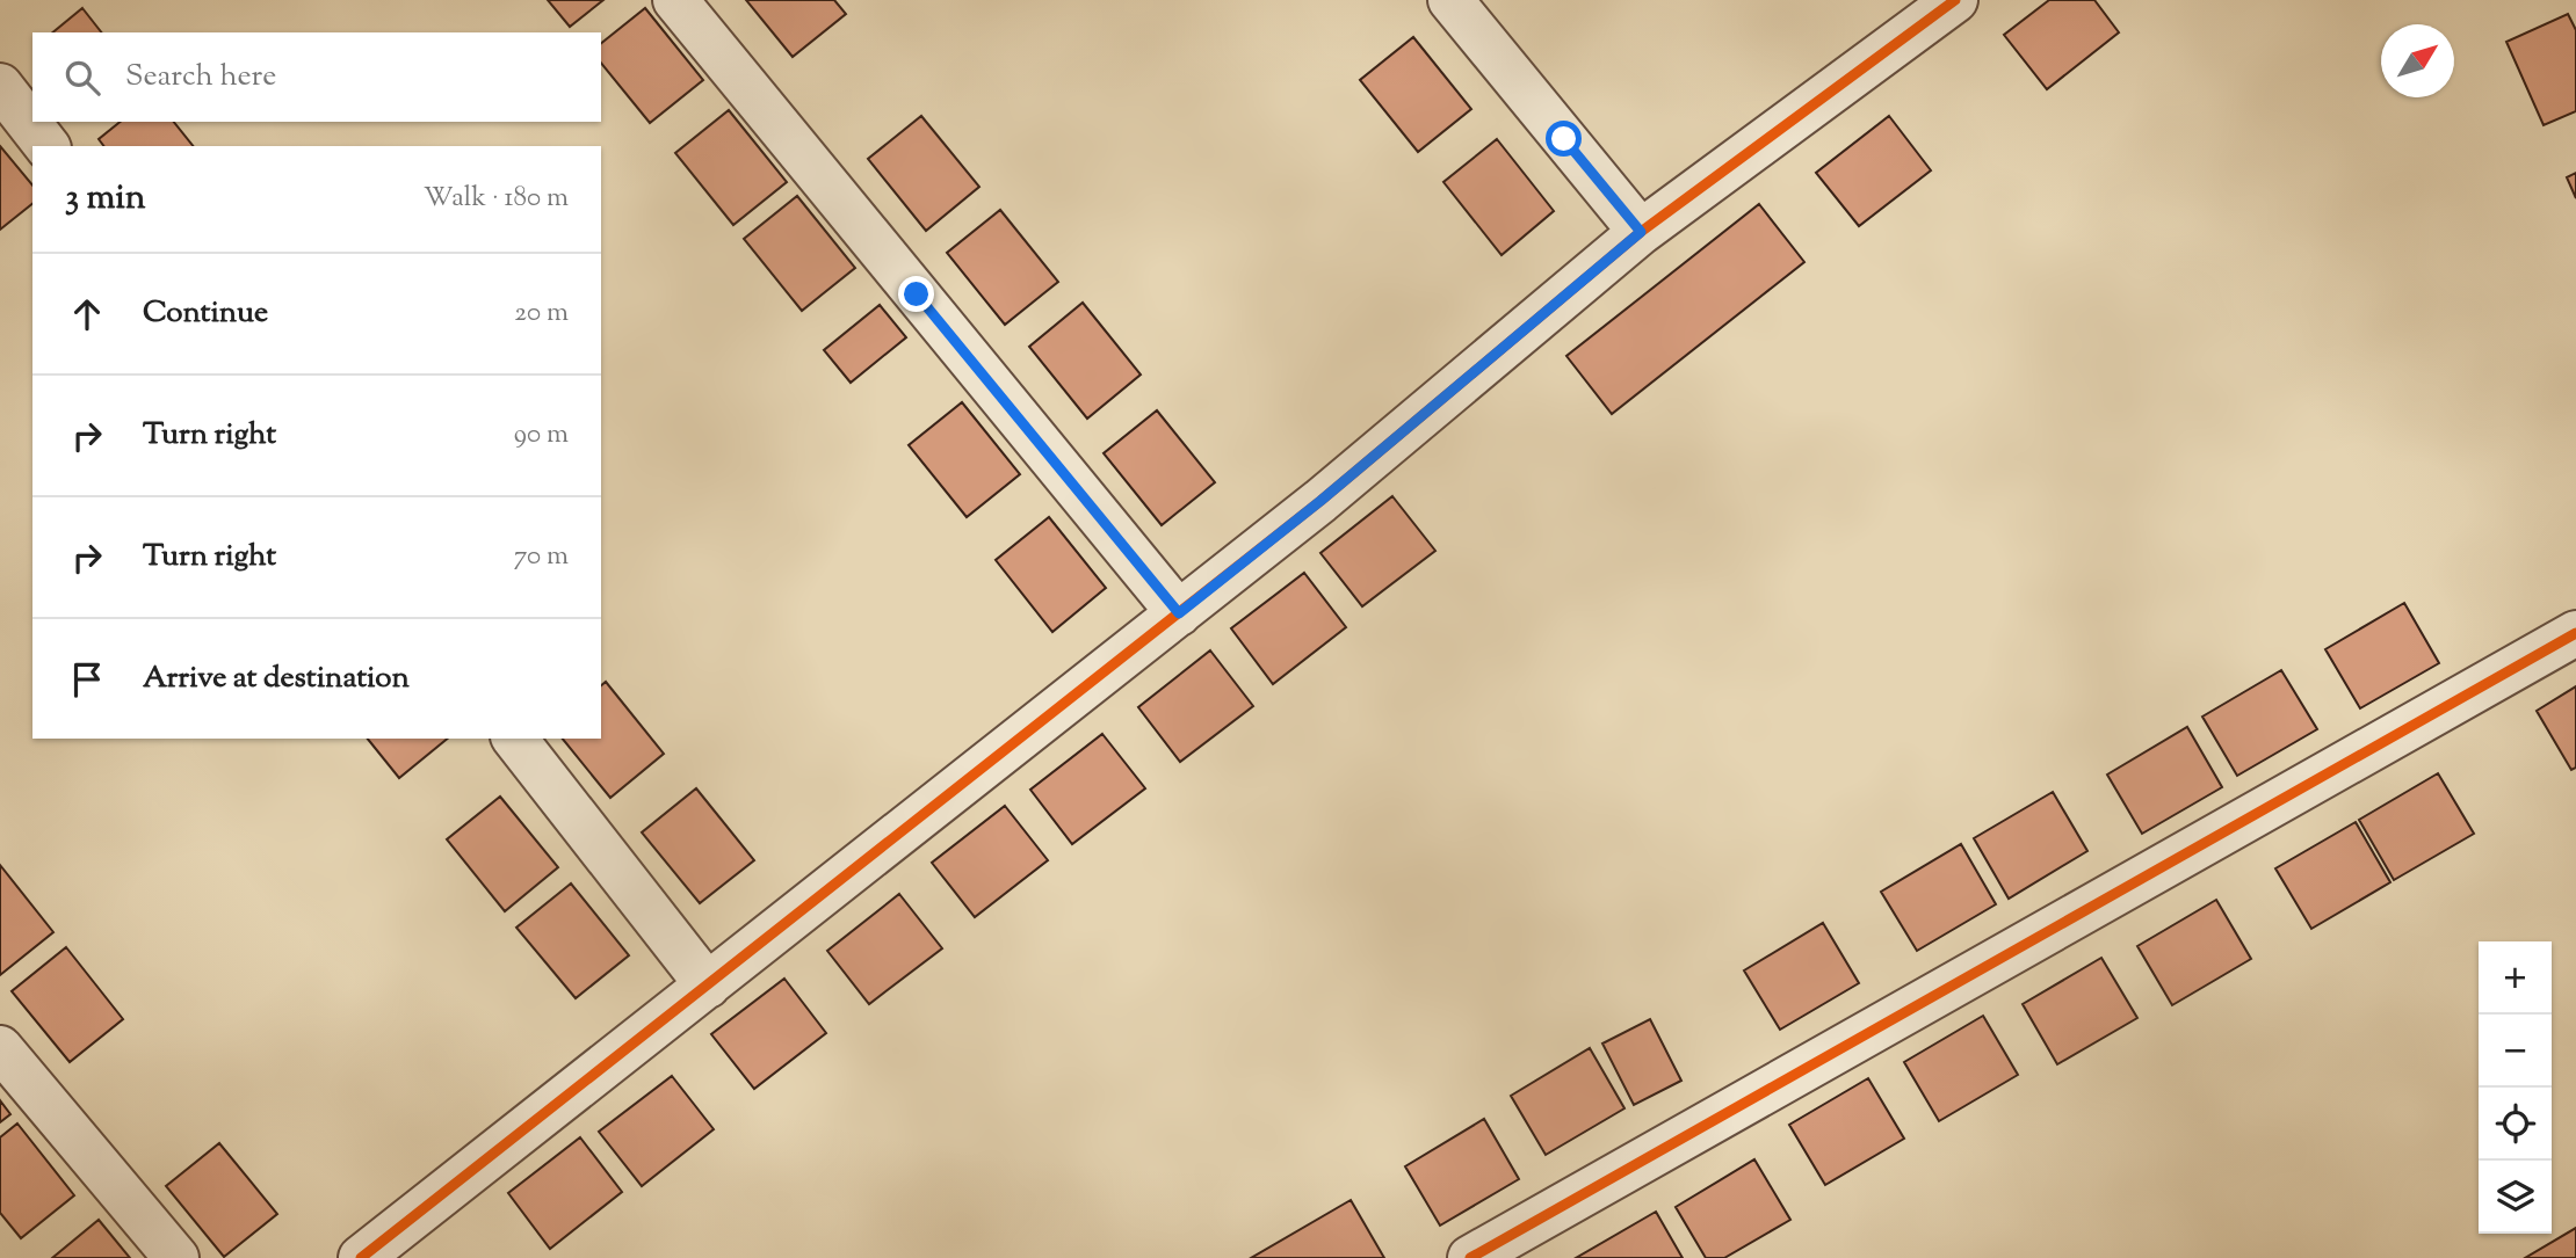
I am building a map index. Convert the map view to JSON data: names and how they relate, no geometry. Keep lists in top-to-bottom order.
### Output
{
  "north": "top right",
  "page": {
    "search": "Search here",
    "heading": ["3 min", "Walk · 180 m"],
    "list": [
      ["Continue", "20 m"],
      ["Turn right", "90 m"],
      ["Turn right", "70 m"],
      "Arrive at destination"
    ],
    "map_buttons": ["+", "−"]
  }
}
